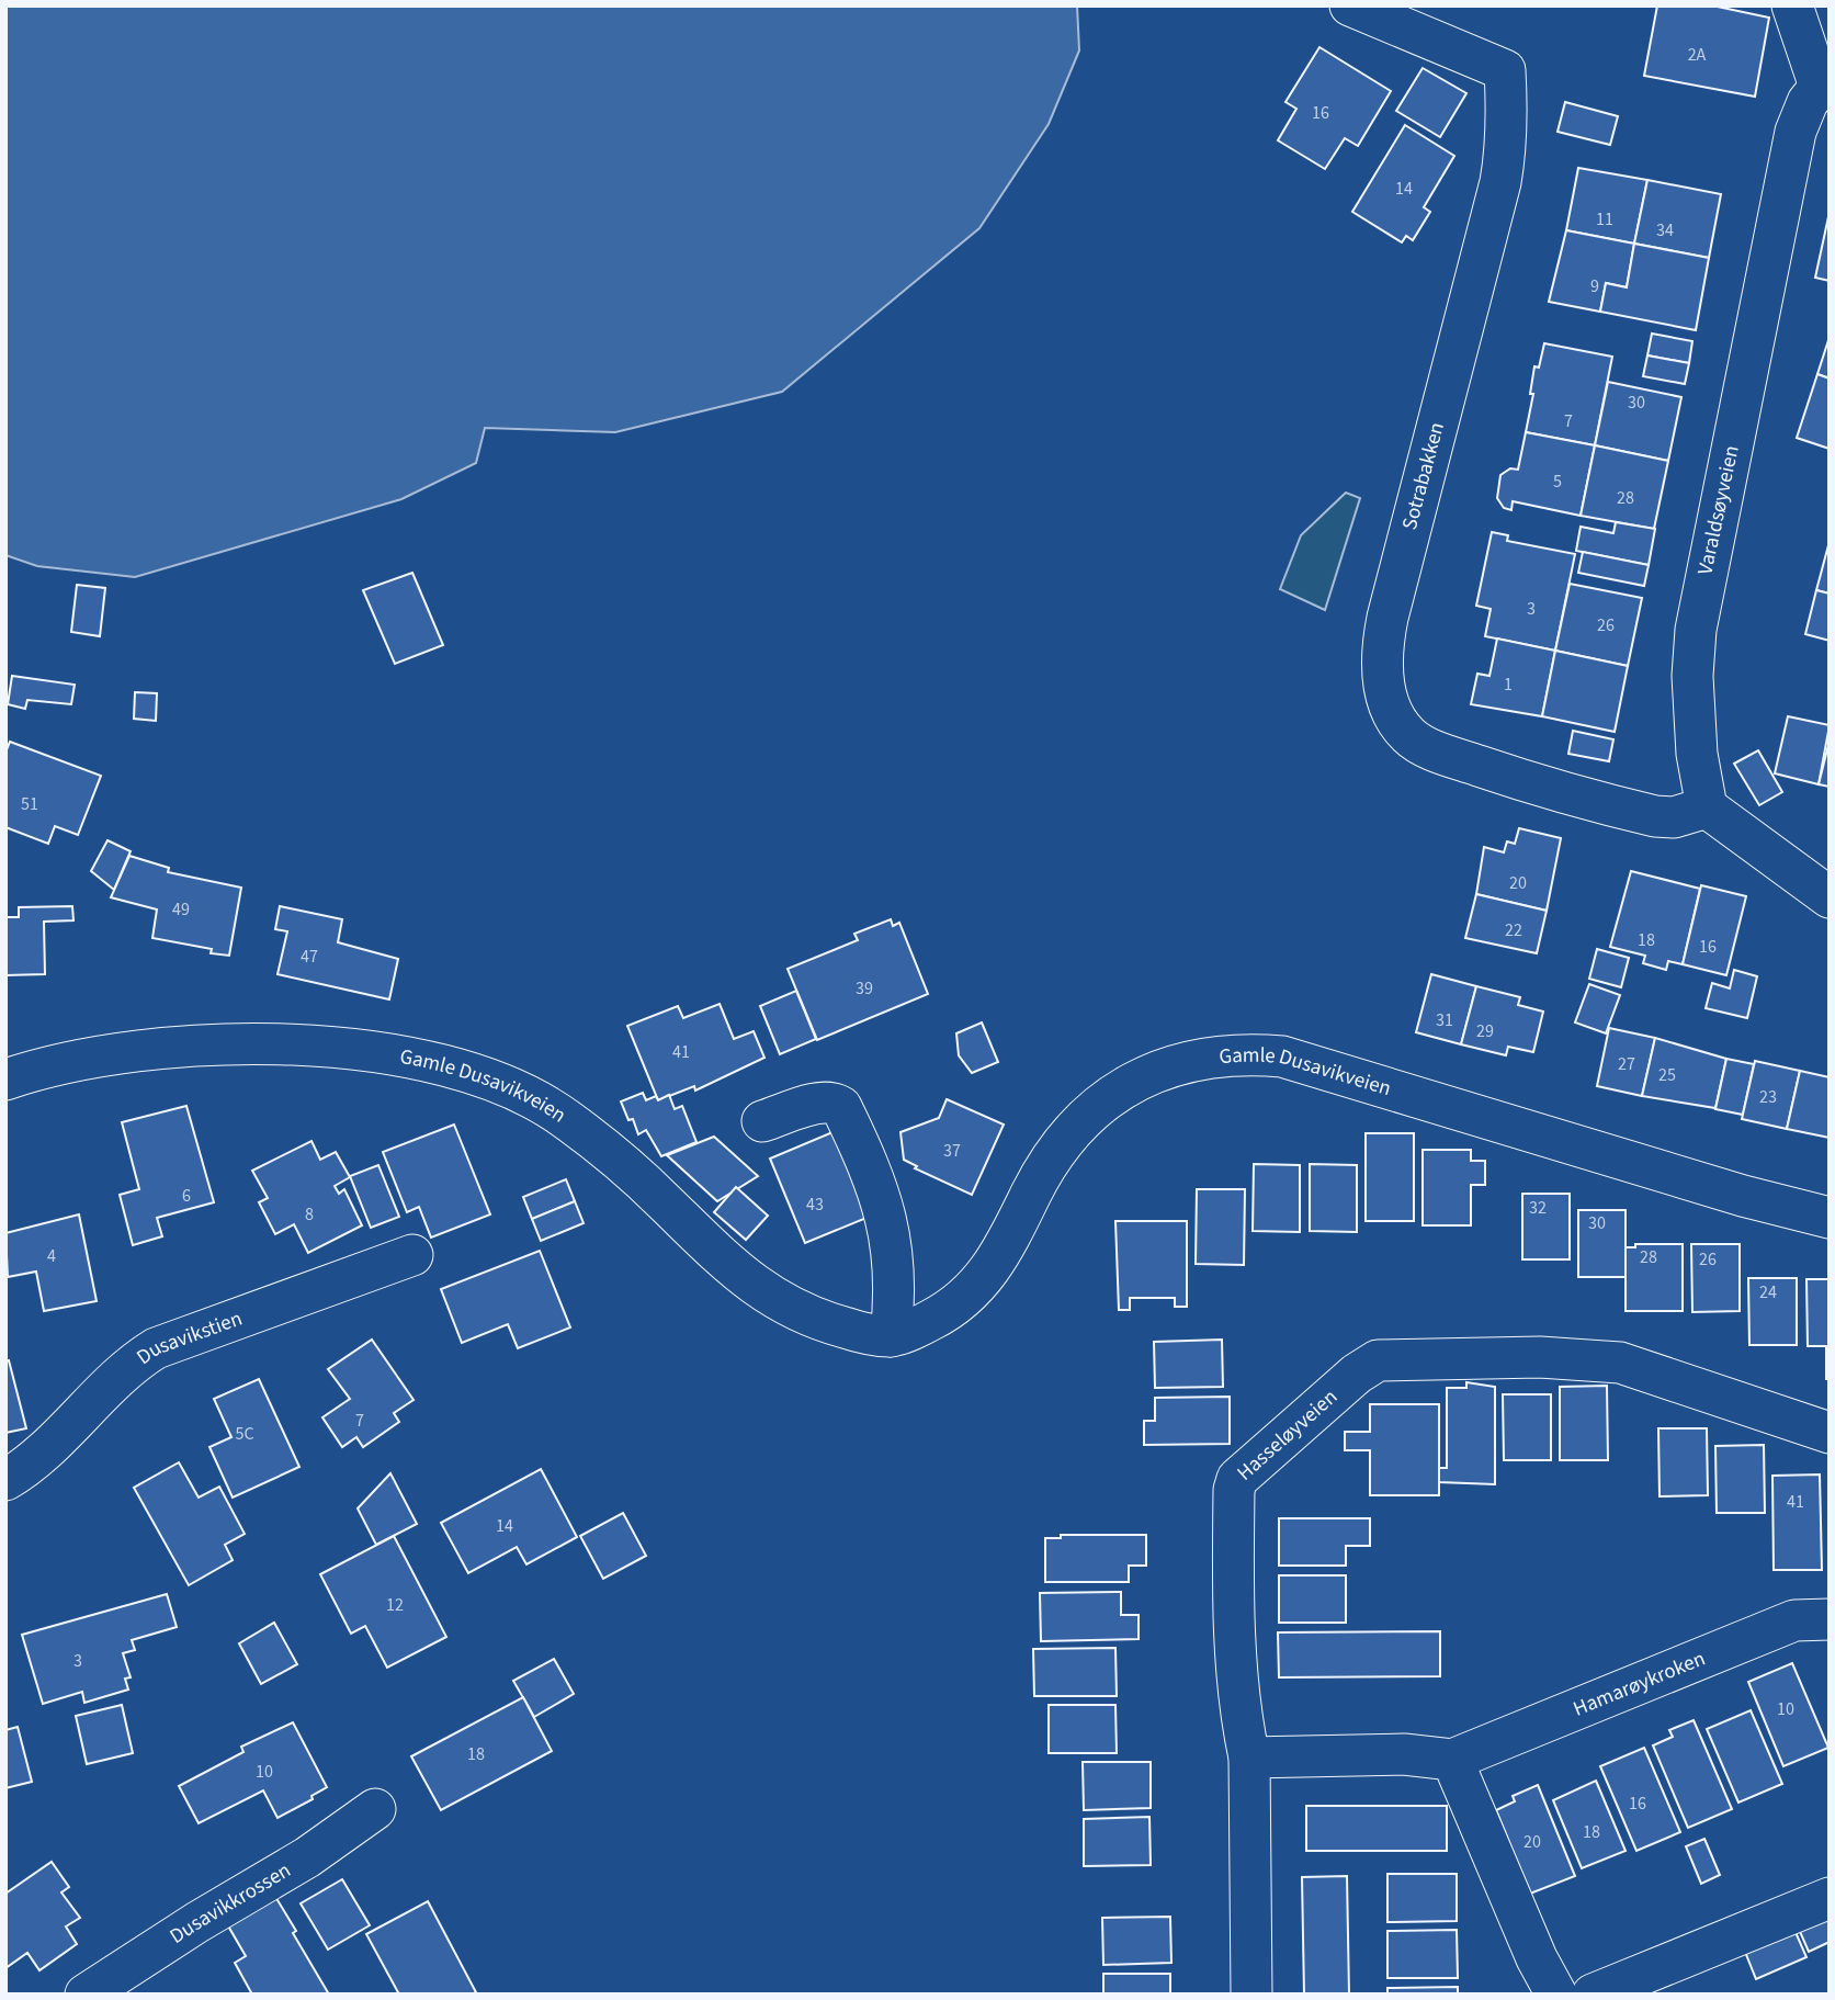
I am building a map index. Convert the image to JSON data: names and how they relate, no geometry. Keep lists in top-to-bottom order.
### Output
{
  "streets": {
    "street": [
      "Sotrabakken",
      "Varaldsøyveien",
      "Gamle Dusavikveien",
      "Dusavikstien",
      "Hasseløyveien",
      "Hamarøykroken",
      "Dusavikkrossen"
    ]
  },
  "crossings": [
    ["Sotrabakken", "Varaldsøyveien"],
    ["Hasseløyveien", "Hamarøykroken"]
  ],
  "house_numbers": [
    "2A",
    "16",
    "14",
    "11",
    "34",
    "9",
    "30",
    "7",
    "5",
    "28",
    "3",
    "26",
    "1",
    "51",
    "20",
    "49",
    "22",
    "18",
    "16",
    "47",
    "39",
    "31",
    "29",
    "41",
    "27",
    "25",
    "23",
    "37",
    "6",
    "43",
    "32",
    "8",
    "30",
    "4",
    "28",
    "26",
    "24",
    "7",
    "5C",
    "41",
    "14",
    "12",
    "3",
    "10",
    "18",
    "10",
    "16",
    "18",
    "20"
  ]
}
